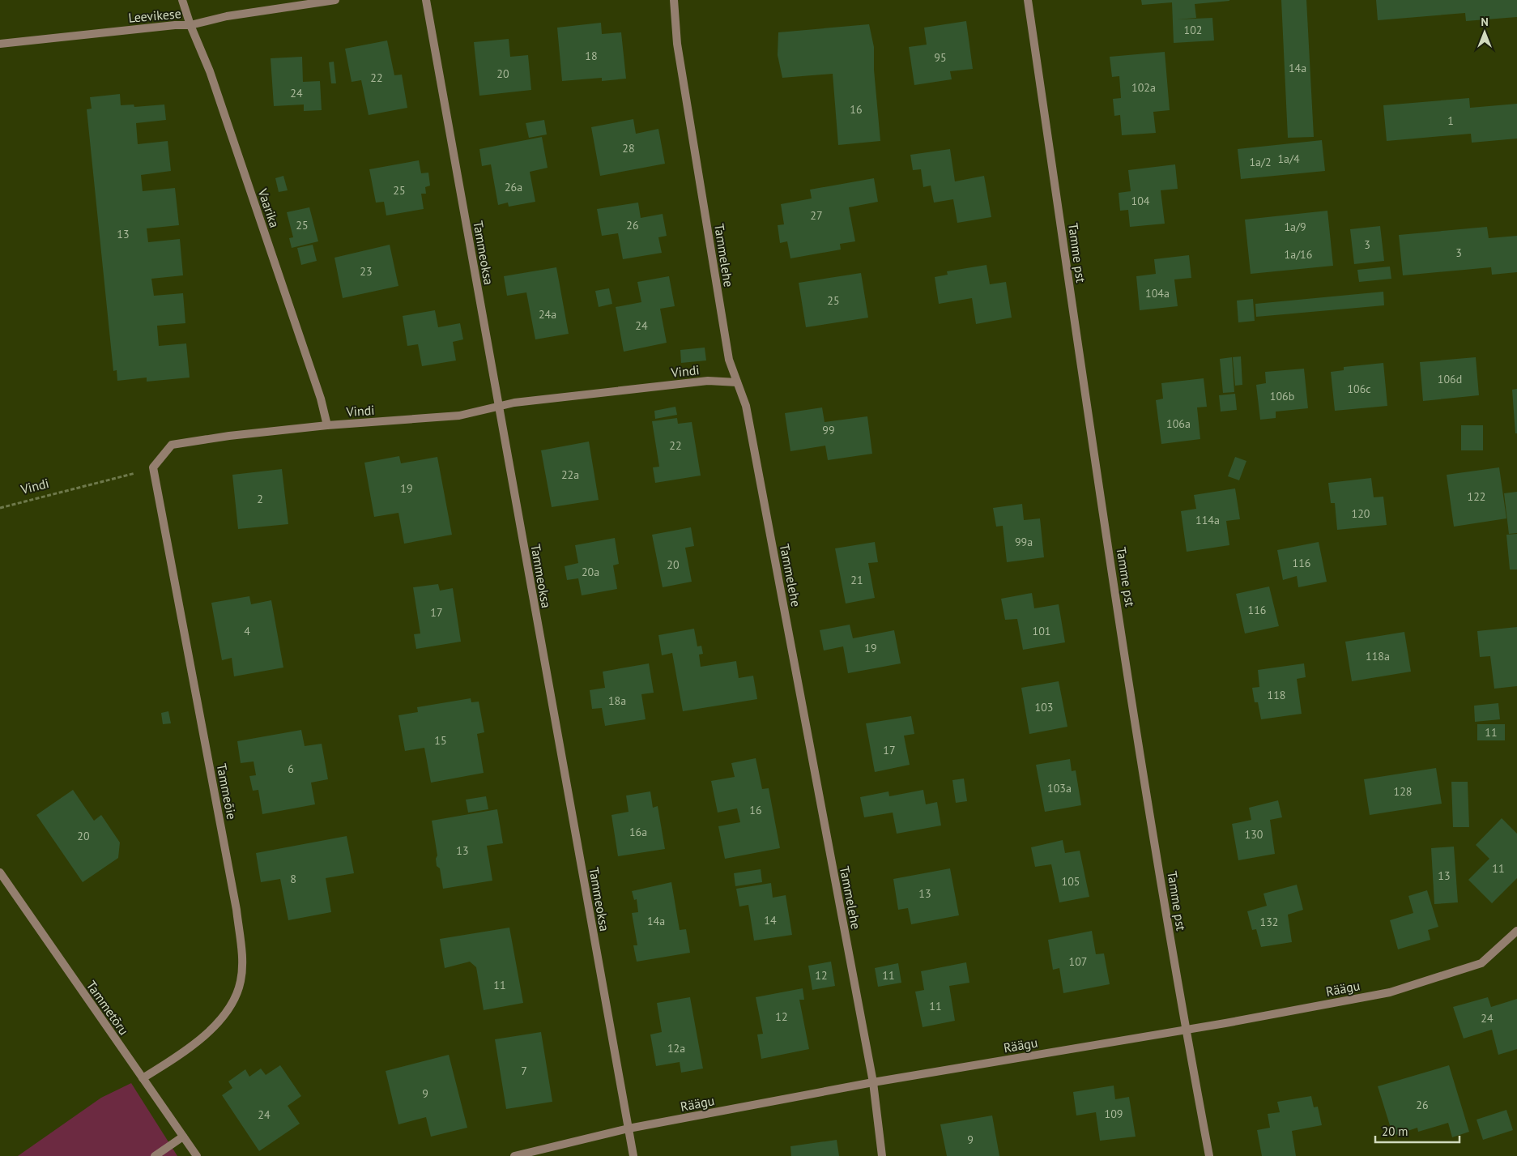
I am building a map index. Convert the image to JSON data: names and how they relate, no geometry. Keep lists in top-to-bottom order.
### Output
{
  "streets": {
    "street": [
      "Leevikese",
      "Vaarika",
      "Tammeoksa",
      "Tamme pst",
      "Tammelehe",
      "Vindi",
      "Tammeõie",
      "Räägu",
      "Tammetõru"
    ]
  },
  "crossings": [
    ["Leevikese", "Vaarika"],
    ["Vaarika", "Vindi"],
    ["Tammeoksa", "Vindi"],
    ["Tammeoksa", "Räägu"],
    ["Tamme pst", "Räägu"],
    ["Tammelehe", "Vindi"],
    ["Tammelehe", "Räägu"],
    ["Vindi", "Tammeõie"],
    ["Tammeõie", "Tammetõru"]
  ],
  "house_numbers": [
    "102",
    "18",
    "95",
    "14a",
    "20",
    "22",
    "102a",
    "24",
    "16",
    "1",
    "28",
    "1a/4",
    "1a/2",
    "26a",
    "25",
    "104",
    "27",
    "25",
    "26",
    "1a/9",
    "13",
    "3",
    "3",
    "1a/16",
    "23",
    "104a",
    "25",
    "24a",
    "24",
    "106d",
    "106c",
    "106b",
    "106a",
    "99",
    "22",
    "22a",
    "19",
    "122",
    "2",
    "120",
    "114a",
    "99a",
    "116",
    "20",
    "20a",
    "21",
    "116",
    "17",
    "4",
    "101",
    "19",
    "118a",
    "118",
    "18a",
    "103",
    "11",
    "15",
    "17",
    "6",
    "103a",
    "128",
    "16",
    "16a",
    "130",
    "20",
    "13",
    "11",
    "13",
    "8",
    "105",
    "13",
    "14",
    "14a",
    "132",
    "107",
    "12",
    "11",
    "11",
    "11",
    "12",
    "24",
    "12a",
    "7",
    "9",
    "26",
    "109",
    "24",
    "9"
  ],
  "scale_bar": "20 m",
  "north": "top"
}
